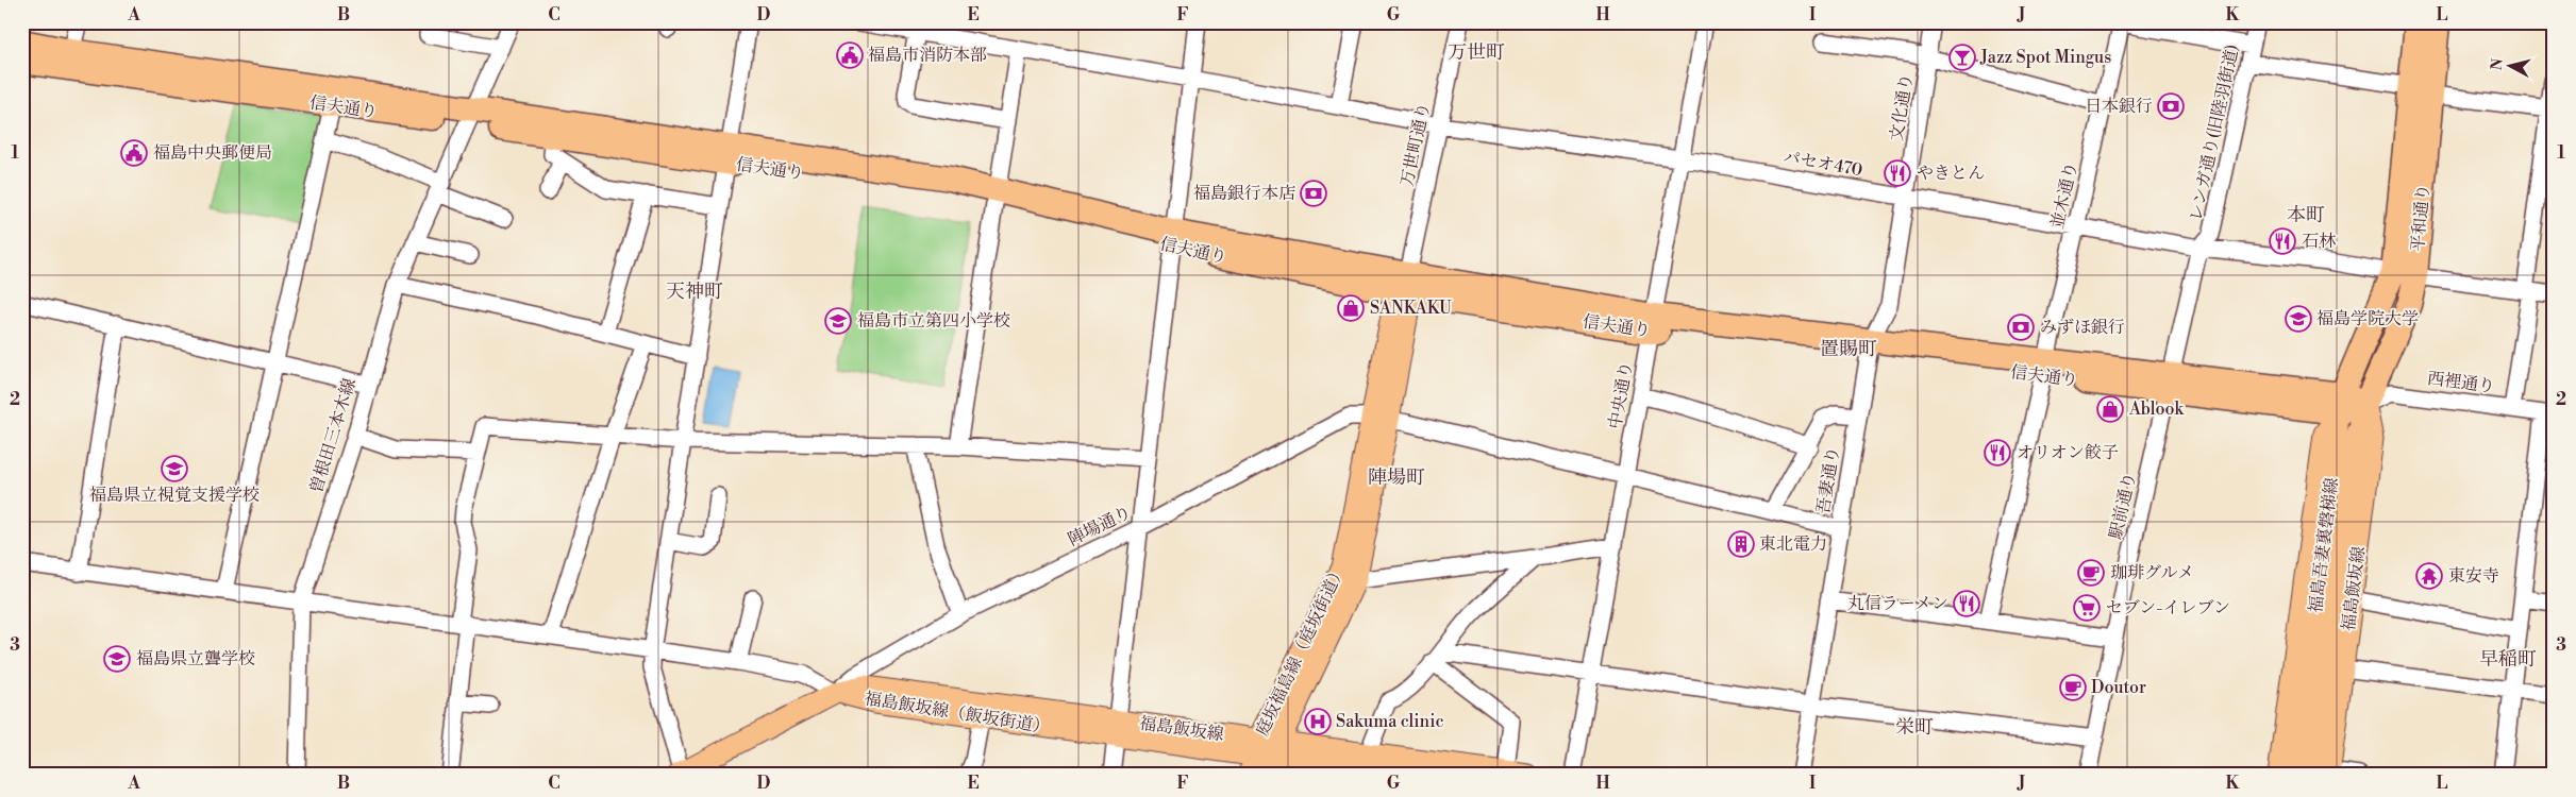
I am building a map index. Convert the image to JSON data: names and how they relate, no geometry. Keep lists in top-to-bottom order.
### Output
{
  "streets": {
    "highway": ["信夫通り", "平和通り"],
    "main road": [
      "福島吾妻裏磐梯線",
      "福島飯坂線",
      "庭坂福島線（庭坂街道）",
      "福島飯坂線（飯坂街道）"
    ],
    "street": [
      "文化通り",
      "レンガ通り(旧陸羽街道)",
      "万世町通り",
      "パセオ470",
      "並木通り",
      "西裡通り",
      "中央通り",
      "曽根田三本木線",
      "吾妻通り",
      "駅前通り",
      "陣場通り"
    ]
  },
  "crossings": [
    ["信夫通り", "万世町通り"],
    ["信夫通り", "並木通り"],
    ["信夫通り", "平和通り"],
    ["信夫通り", "西裡通り"],
    ["信夫通り", "中央通り"],
    ["信夫通り", "曽根田三本木線"],
    ["信夫通り", "吾妻通り"],
    ["信夫通り", "駅前通り"],
    ["信夫通り", "福島吾妻裏磐梯線"],
    ["信夫通り", "福島飯坂線"],
    ["信夫通り", "庭坂福島線（庭坂街道）"],
    ["文化通り", "パセオ470"],
    ["文化通り", "吾妻通り"],
    ["レンガ通り(旧陸羽街道)", "パセオ470"],
    ["レンガ通り(旧陸羽街道)", "駅前通り"],
    ["万世町通り", "パセオ470"],
    ["万世町通り", "庭坂福島線（庭坂街道）"],
    ["パセオ470", "並木通り"],
    ["パセオ470", "平和通り"],
    ["パセオ470", "中央通り"],
    ["パセオ470", "吾妻通り"],
    ["パセオ470", "駅前通り"],
    ["平和通り", "西裡通り"],
    ["平和通り", "福島吾妻裏磐梯線"],
    ["平和通り", "福島飯坂線"],
    ["西裡通り", "福島吾妻裏磐梯線"],
    ["西裡通り", "福島飯坂線"],
    ["中央通り", "陣場通り"],
    ["吾妻通り", "陣場通り"],
    ["陣場通り", "庭坂福島線（庭坂街道）"],
    ["陣場通り", "福島飯坂線（飯坂街道）"],
    ["福島吾妻裏磐梯線", "福島飯坂線"],
    ["庭坂福島線（庭坂街道）", "福島飯坂線（飯坂街道）"]
  ],
  "districts": [
    "万世町",
    "本町",
    "天神町",
    "置賜町",
    "陣場町",
    "早稲町",
    "栄町"
  ],
  "places": {
    "public building": ["福島市消防本部", "福島中央郵便局"],
    "bar": ["Jazz Spot Mingus"],
    "bank": ["日本銀行", "福島銀行本店", "みずほ銀行"],
    "restaurant": [
      "やきとん",
      "石林",
      "オリオン餃子",
      "丸信ラーメン"
    ],
    "shop": ["SANKAKU", "Ablook"],
    "school or university": [
      "福島学院大学",
      "福島市立第四小学校",
      "福島県立視覚支援学校",
      "福島県立聾学校"
    ],
    "building": ["東北電力"],
    "cafe": ["珈琲グルメ", "Doutor"],
    "temple": ["東安寺"],
    "supermarket": ["セブン-イレブン"],
    "hospital": ["Sakuma clinic"]
  },
  "north": "left",
  "grid": {
    "columns": [
      "A",
      "B",
      "C",
      "D",
      "E",
      "F",
      "G",
      "H",
      "I",
      "J",
      "K",
      "L"
    ],
    "rows": ["1", "2", "3"]
  }
}
